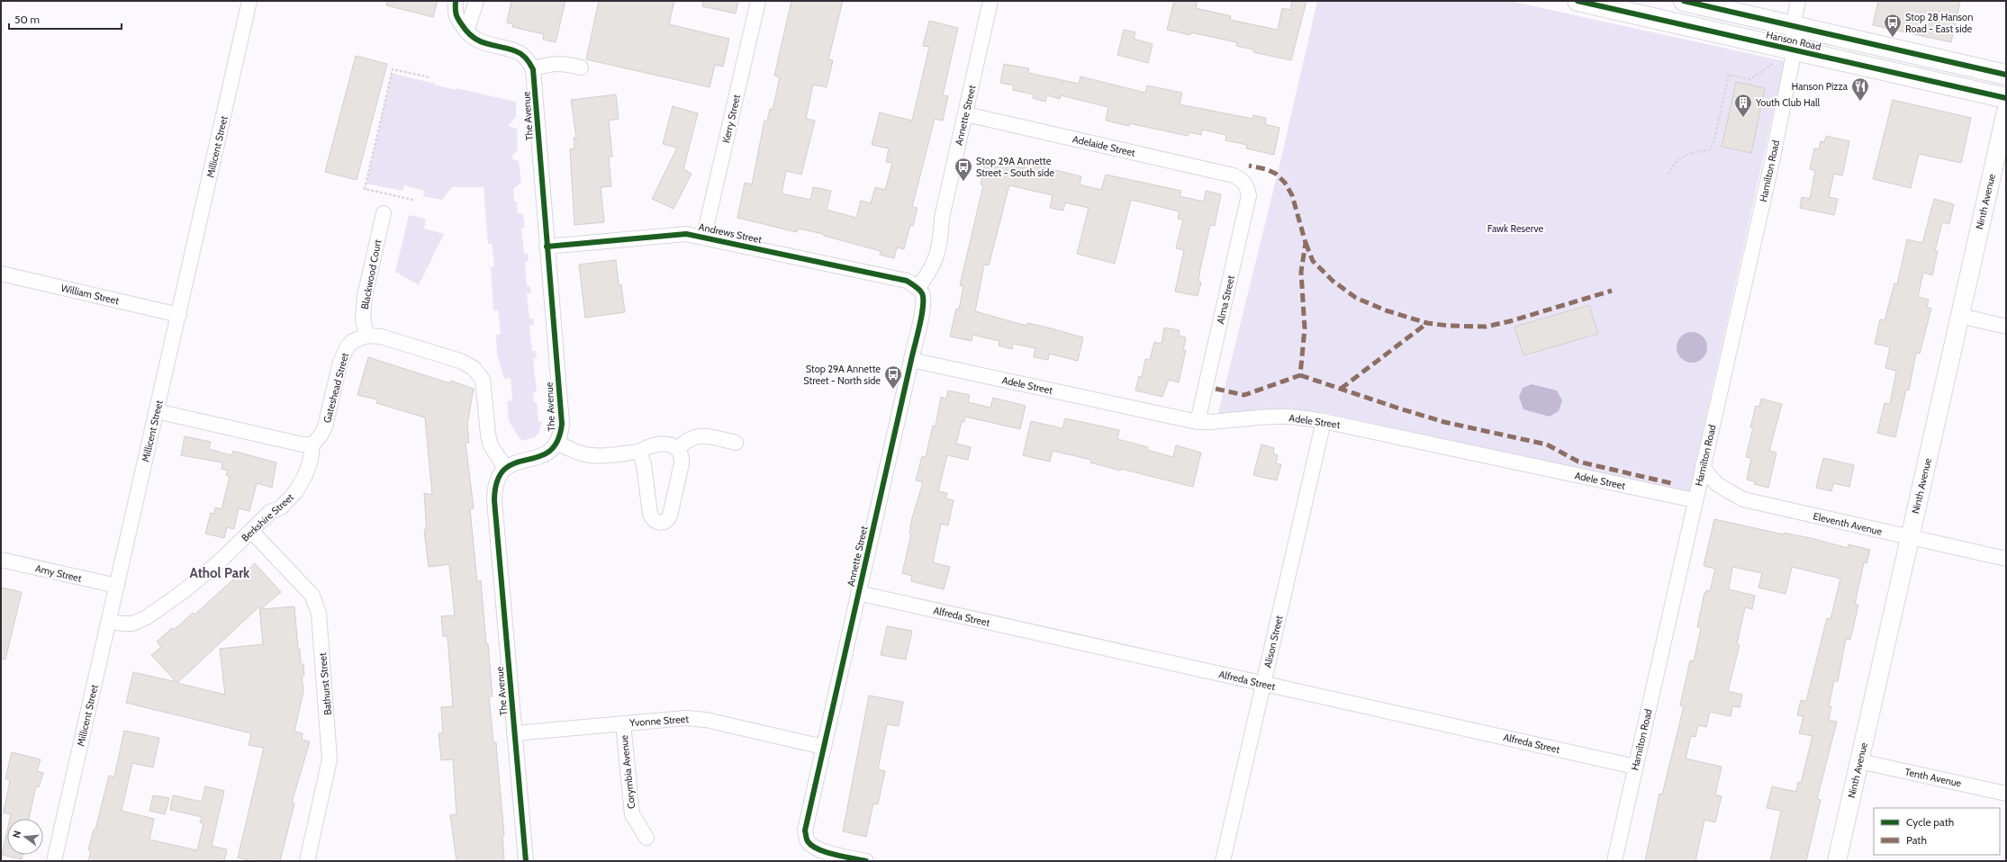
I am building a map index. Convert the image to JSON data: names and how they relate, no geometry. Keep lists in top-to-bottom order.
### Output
{
  "streets": {
    "main road": ["Hanson Road"],
    "street": [
      "Annette Street",
      "The Avenue",
      "Kerry Street",
      "Adelaide Street",
      "Millicent Street",
      "Hamilton Road",
      "Ninth Avenue",
      "Andrews Street",
      "Blackwood Court",
      "William Street",
      "Alma Street",
      "Adele Street",
      "Gateshead Street",
      "Berkshire Street",
      "Eleventh Avenue",
      "Amy Street",
      "Alfreda Street",
      "Alison Street",
      "Bathurst Street",
      "Yvonne Street",
      "Corymbia Avenue",
      "Tenth Avenue"
    ]
  },
  "crossings": [
    ["Hanson Road", "Hamilton Road"],
    ["Annette Street", "Adelaide Street"],
    ["Annette Street", "Andrews Street"],
    ["Annette Street", "Adele Street"],
    ["Annette Street", "Alfreda Street"],
    ["Annette Street", "Yvonne Street"],
    ["The Avenue", "Andrews Street"],
    ["The Avenue", "Yvonne Street"],
    ["Kerry Street", "Andrews Street"],
    ["Adelaide Street", "Alma Street"],
    ["Millicent Street", "William Street"],
    ["Millicent Street", "Berkshire Street"],
    ["Millicent Street", "Amy Street"],
    ["Hamilton Road", "Adele Street"],
    ["Hamilton Road", "Eleventh Avenue"],
    ["Hamilton Road", "Alfreda Street"],
    ["Ninth Avenue", "Eleventh Avenue"],
    ["Ninth Avenue", "Tenth Avenue"],
    ["Blackwood Court", "Gateshead Street"],
    ["Alma Street", "Adele Street"],
    ["Adele Street", "Alison Street"],
    ["Gateshead Street", "Berkshire Street"],
    ["Berkshire Street", "Bathurst Street"],
    ["Alfreda Street", "Alison Street"],
    ["Yvonne Street", "Corymbia Avenue"]
  ],
  "districts": ["Athol Park"],
  "parks": ["Fawk Reserve"],
  "places": {
    "bus stop": ["Stop 28 Hanson Road - East side", "Stop 29A Annette Street - South side", "Stop 29A Annette Street - North side"],
    "restaurant": ["Hanson Pizza"],
    "building": ["Youth Club Hall"]
  },
  "legend": ["Cycle path", "Path"],
  "scale_bar": "50 m",
  "north": "left"
}
